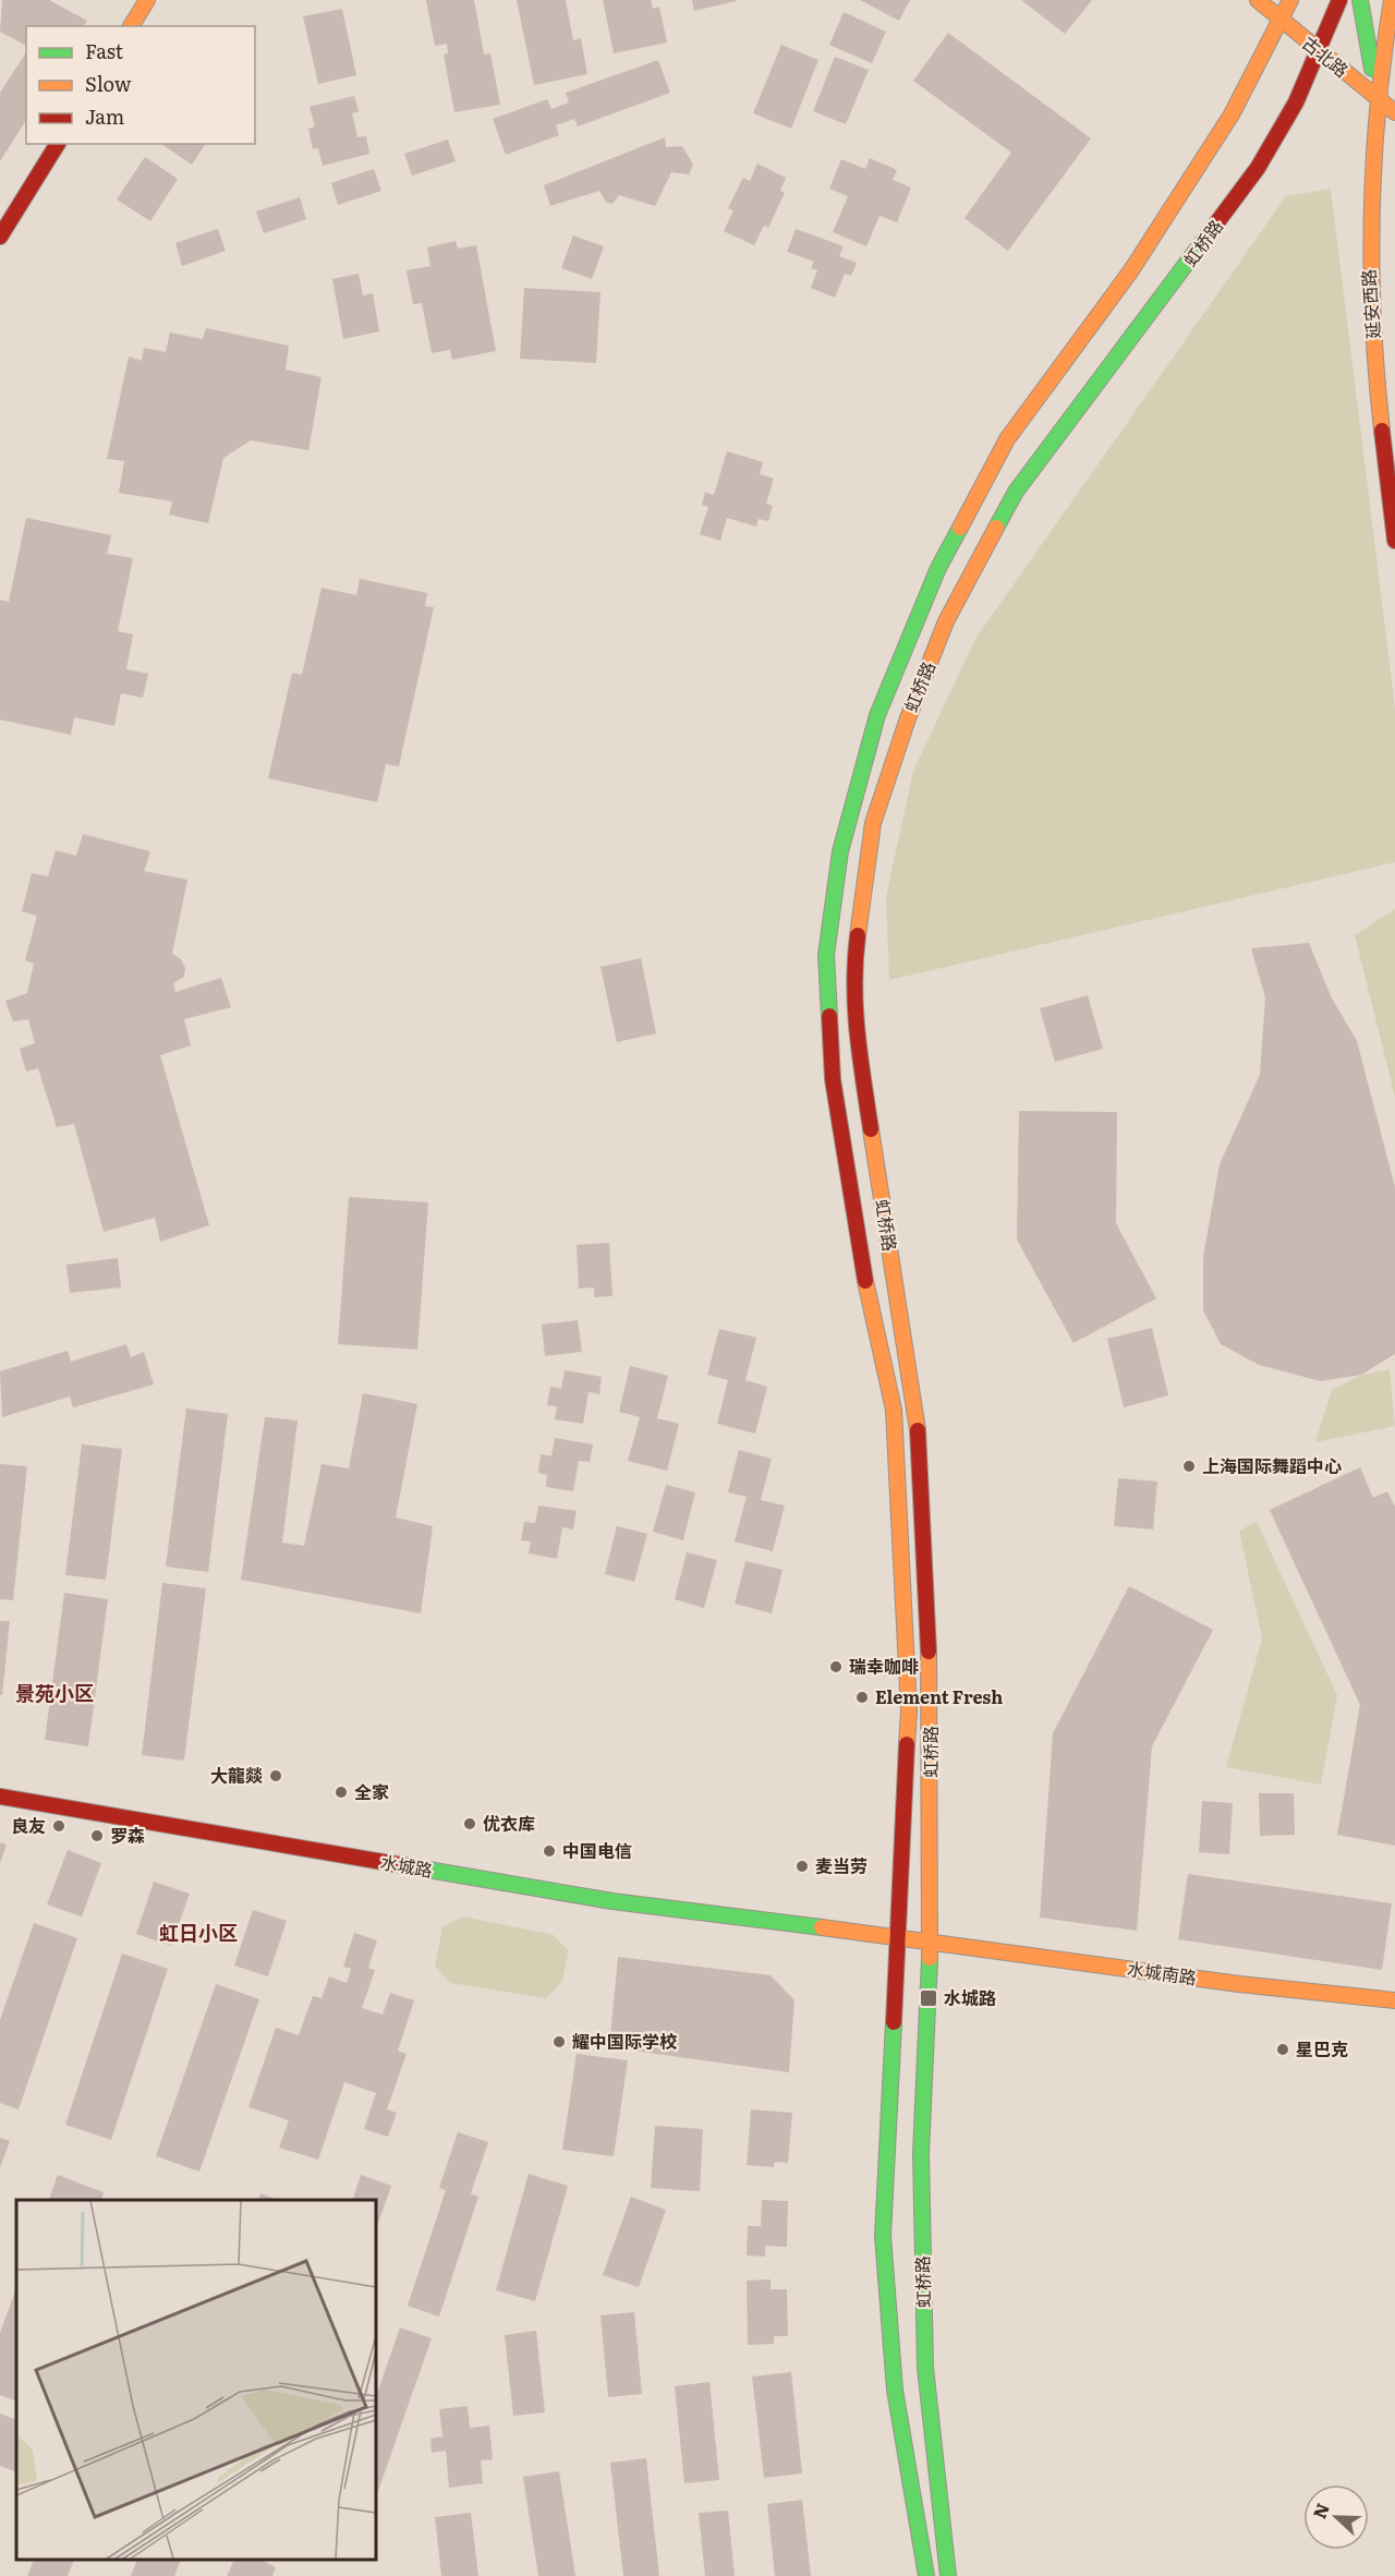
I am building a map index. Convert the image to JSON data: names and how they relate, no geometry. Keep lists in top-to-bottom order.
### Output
{
  "streets": {
    "main road": [
      "古北路",
      "虹桥路",
      "延安西路",
      "水城路",
      "水城南路"
    ]
  },
  "crossings": [
    ["古北路", "虹桥路"],
    ["古北路", "延安西路"],
    ["虹桥路", "水城路"],
    ["虹桥路", "水城南路"],
    ["水城路", "水城南路"]
  ],
  "districts": ["景苑小区", "虹日小区"],
  "places": {
    "other": [
      "上海国际舞蹈中心",
      "瑞幸咖啡",
      "Element Fresh",
      "大龍燚",
      "全家",
      "优衣库",
      "良友",
      "罗森",
      "中国电信",
      "麦当劳",
      "耀中国际学校",
      "星巴克"
    ],
    "transit": ["水城路"]
  },
  "legend": ["Fast", "Slow", "Jam"],
  "north": "left"
}
